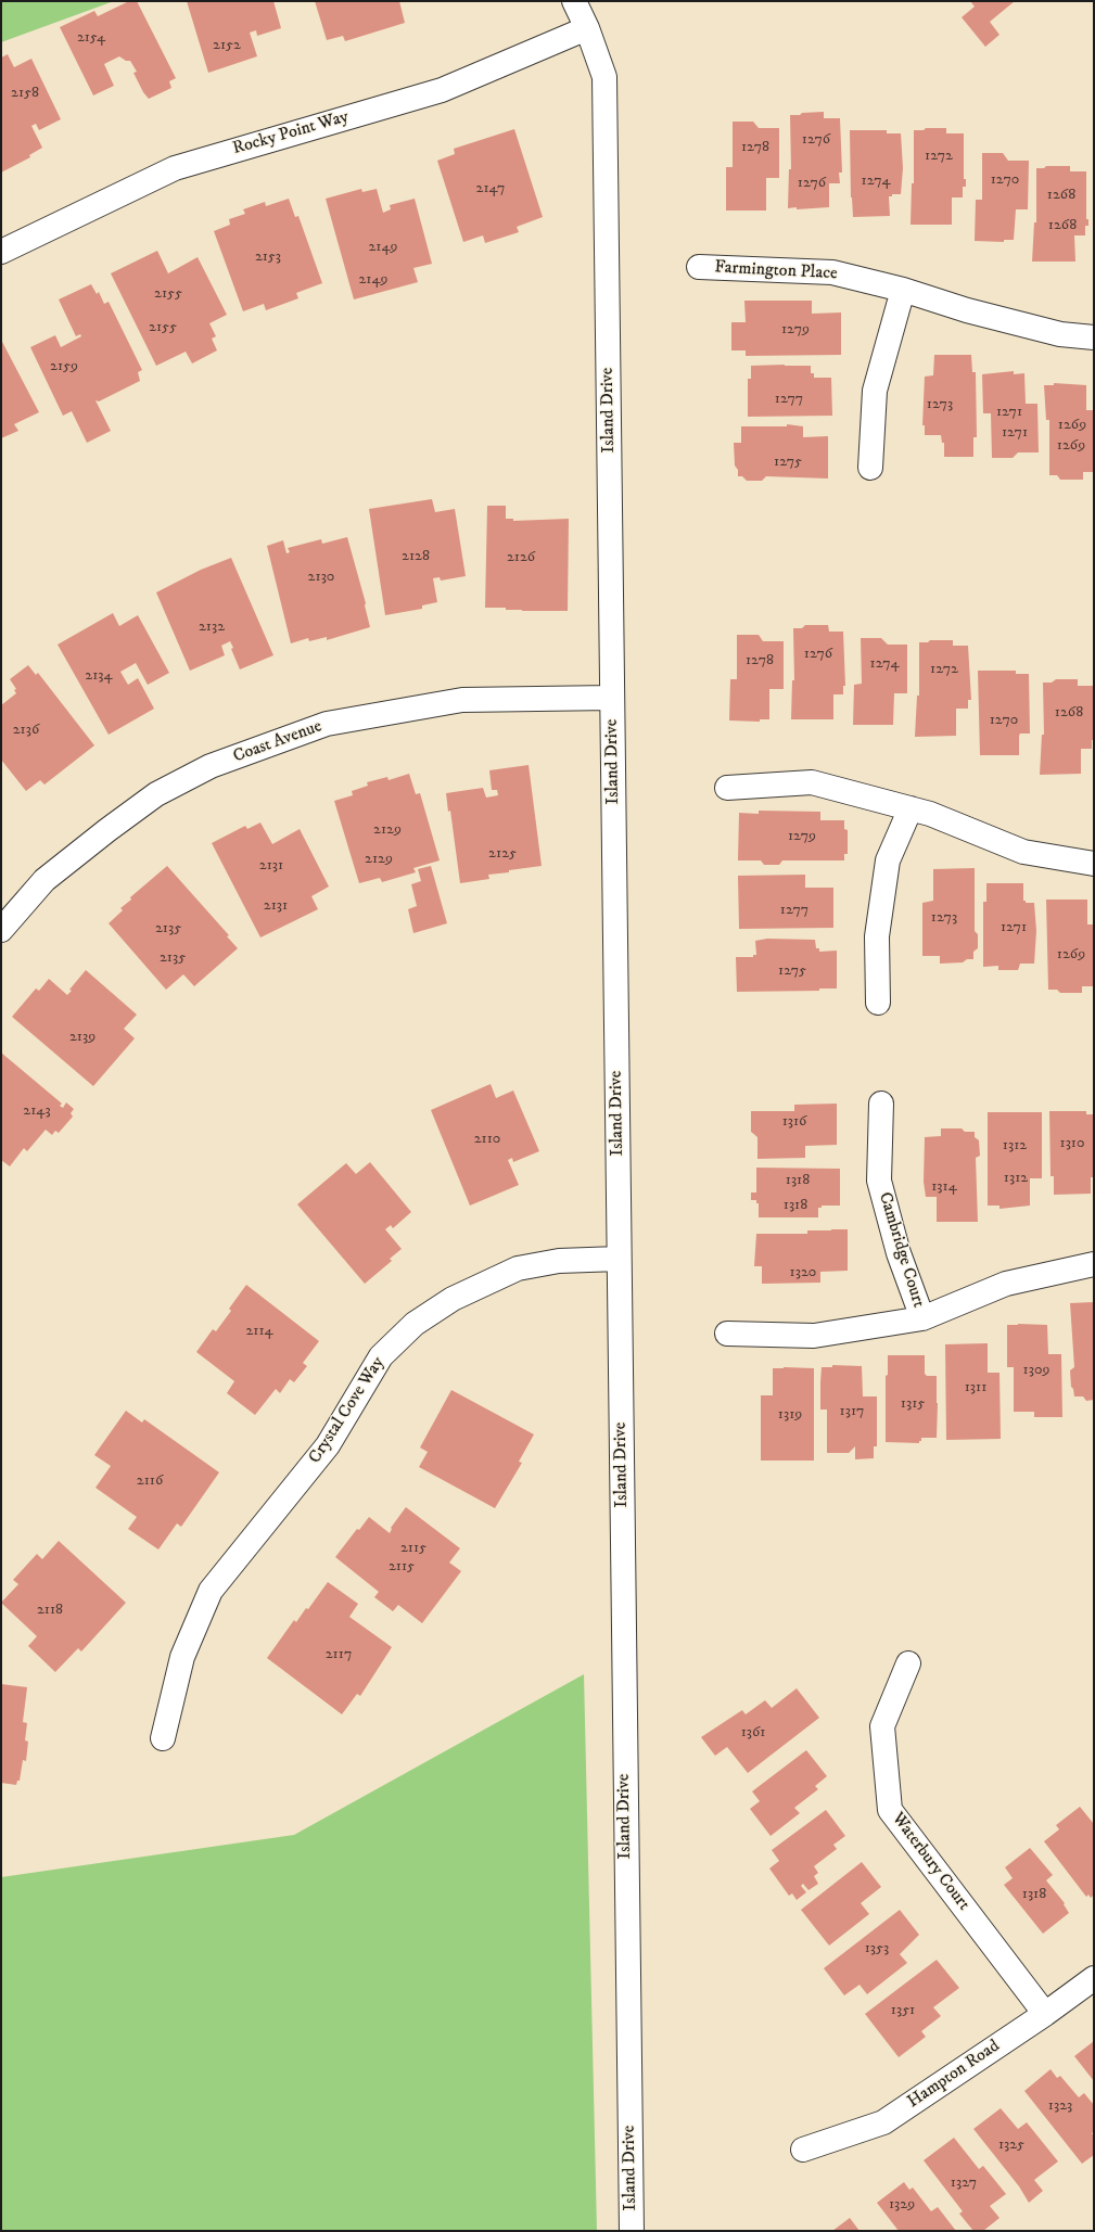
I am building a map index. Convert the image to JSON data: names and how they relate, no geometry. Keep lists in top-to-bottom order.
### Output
{
  "streets": {
    "street": [
      "Rocky Point Way",
      "Farmington Place",
      "Island Drive",
      "Coast Avenue",
      "Cambridge Court",
      "Crystal Cove Way",
      "Waterbury Court",
      "Hampton Road"
    ]
  },
  "crossings": [
    ["Rocky Point Way", "Island Drive"],
    ["Island Drive", "Coast Avenue"],
    ["Island Drive", "Crystal Cove Way"],
    ["Waterbury Court", "Hampton Road"]
  ],
  "house_numbers": [
    "2154",
    "2152",
    "2158",
    "1276",
    "1278",
    "1272",
    "1270",
    "1274",
    "1276",
    "2147",
    "1268",
    "1268",
    "2149",
    "2153",
    "2149",
    "2155",
    "2155",
    "1279",
    "2159",
    "1277",
    "1273",
    "1271",
    "1269",
    "1271",
    "1269",
    "1275",
    "2128",
    "2126",
    "2130",
    "2132",
    "1276",
    "1278",
    "1274",
    "1272",
    "2134",
    "1268",
    "1270",
    "2136",
    "2129",
    "1279",
    "2125",
    "2129",
    "2131",
    "2131",
    "1277",
    "1273",
    "1271",
    "2135",
    "1269",
    "2135",
    "1275",
    "2139",
    "2143",
    "1316",
    "2110",
    "1310",
    "1312",
    "1312",
    "1318",
    "1314",
    "1318",
    "1320",
    "2114",
    "1309",
    "1311",
    "1315",
    "1317",
    "1319",
    "2116",
    "2115",
    "2115",
    "2118",
    "2117",
    "1361",
    "1318",
    "1353",
    "1351",
    "1323",
    "1325",
    "1327",
    "1329"
  ]
}
